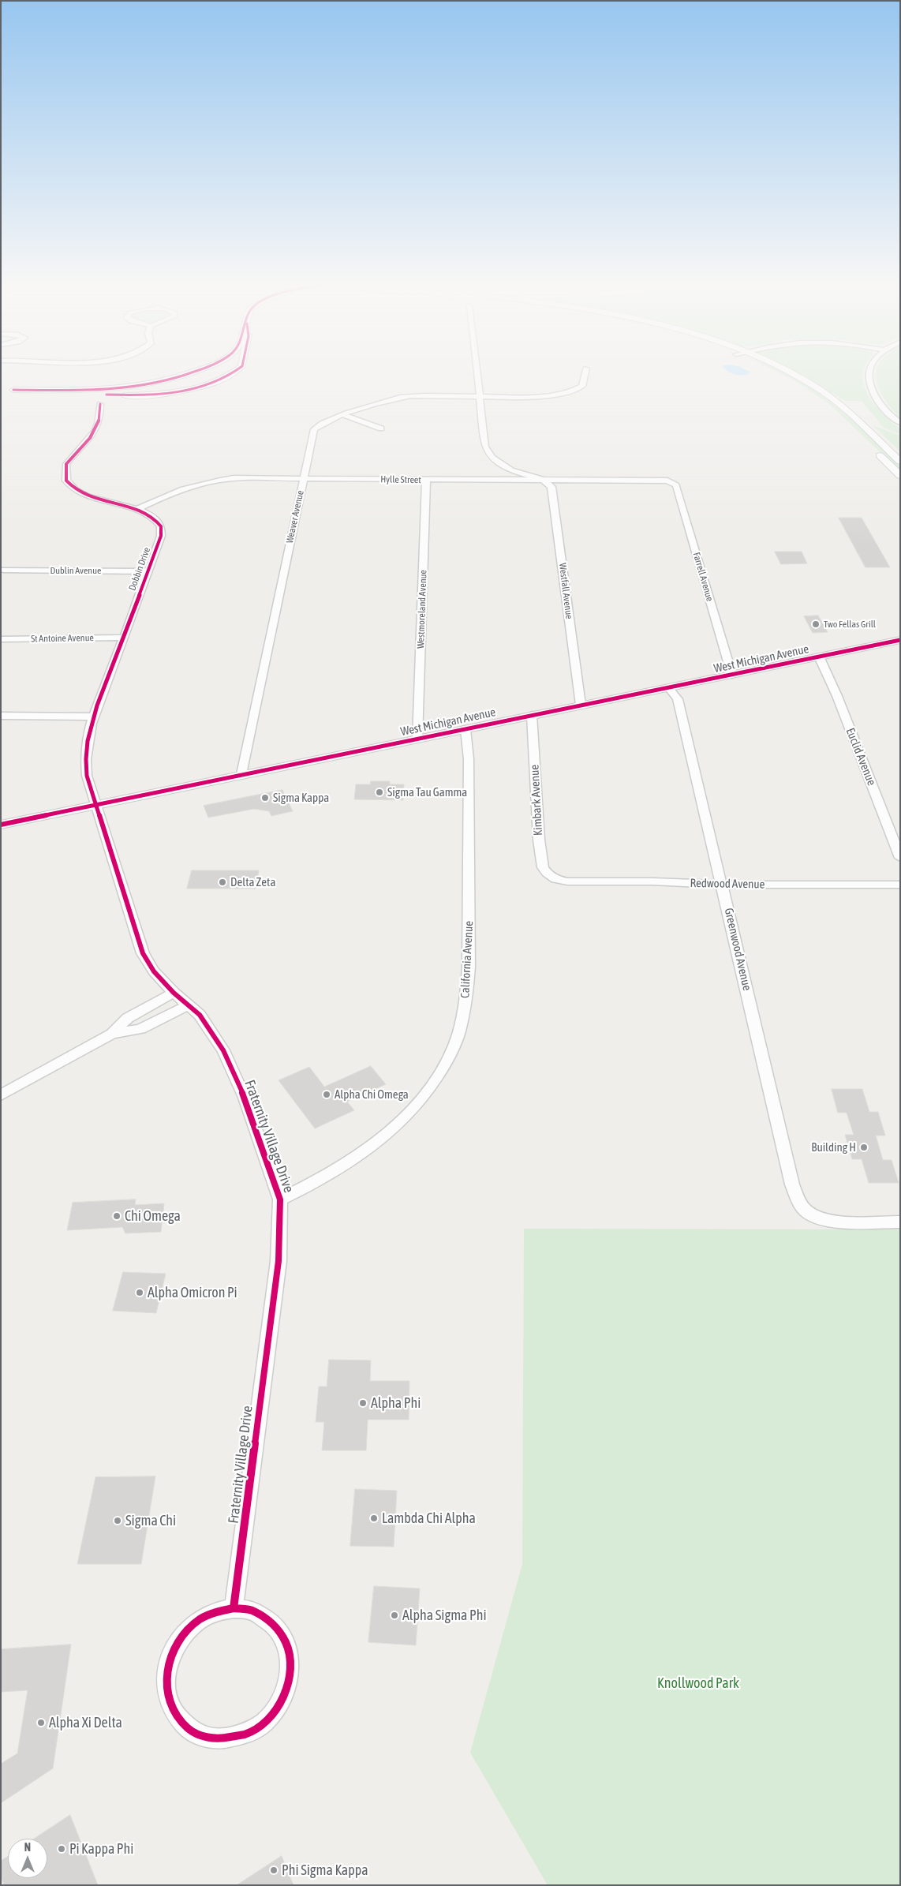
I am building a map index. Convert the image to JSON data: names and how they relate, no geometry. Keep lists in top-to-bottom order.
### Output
{
  "streets": {
    "street": [
      "Hylle Street",
      "Weaver Avenue",
      "Dobbin Drive",
      "Dublin Avenue",
      "Farrell Avenue",
      "Westfall Avenue",
      "Westmoreland Avenue",
      "St Antoine Avenue",
      "West Michigan Avenue",
      "Euclid Avenue",
      "Kimbark Avenue",
      "Redwood Avenue",
      "Greenwood Avenue",
      "California Avenue",
      "Fraternity Village Drive"
    ]
  },
  "crossings": [
    ["Hylle Street", "Weaver Avenue"],
    ["Hylle Street", "Dobbin Drive"],
    ["Hylle Street", "Farrell Avenue"],
    ["Hylle Street", "Westfall Avenue"],
    ["Hylle Street", "Westmoreland Avenue"],
    ["Weaver Avenue", "West Michigan Avenue"],
    ["Dobbin Drive", "Dublin Avenue"],
    ["Dobbin Drive", "St Antoine Avenue"],
    ["Dobbin Drive", "West Michigan Avenue"],
    ["Dobbin Drive", "Fraternity Village Drive"],
    ["Farrell Avenue", "West Michigan Avenue"],
    ["Westfall Avenue", "West Michigan Avenue"],
    ["Westmoreland Avenue", "West Michigan Avenue"],
    ["West Michigan Avenue", "Euclid Avenue"],
    ["West Michigan Avenue", "Kimbark Avenue"],
    ["West Michigan Avenue", "Greenwood Avenue"],
    ["West Michigan Avenue", "California Avenue"],
    ["West Michigan Avenue", "Fraternity Village Drive"],
    ["Kimbark Avenue", "Redwood Avenue"],
    ["Redwood Avenue", "Greenwood Avenue"],
    ["California Avenue", "Fraternity Village Drive"]
  ],
  "parks": ["Knollwood Park"],
  "places": [
    "Two Fellas Grill",
    "Sigma Tau Gamma",
    "Sigma Kappa",
    "Delta Zeta",
    "Alpha Chi Omega",
    "Building H",
    "Chi Omega",
    "Alpha Omicron Pi",
    "Alpha Phi",
    "Lambda Chi Alpha",
    "Sigma Chi",
    "Alpha Sigma Phi",
    "Alpha Xi Delta",
    "Pi Kappa Phi",
    "Phi Sigma Kappa"
  ],
  "north": "top"
}
